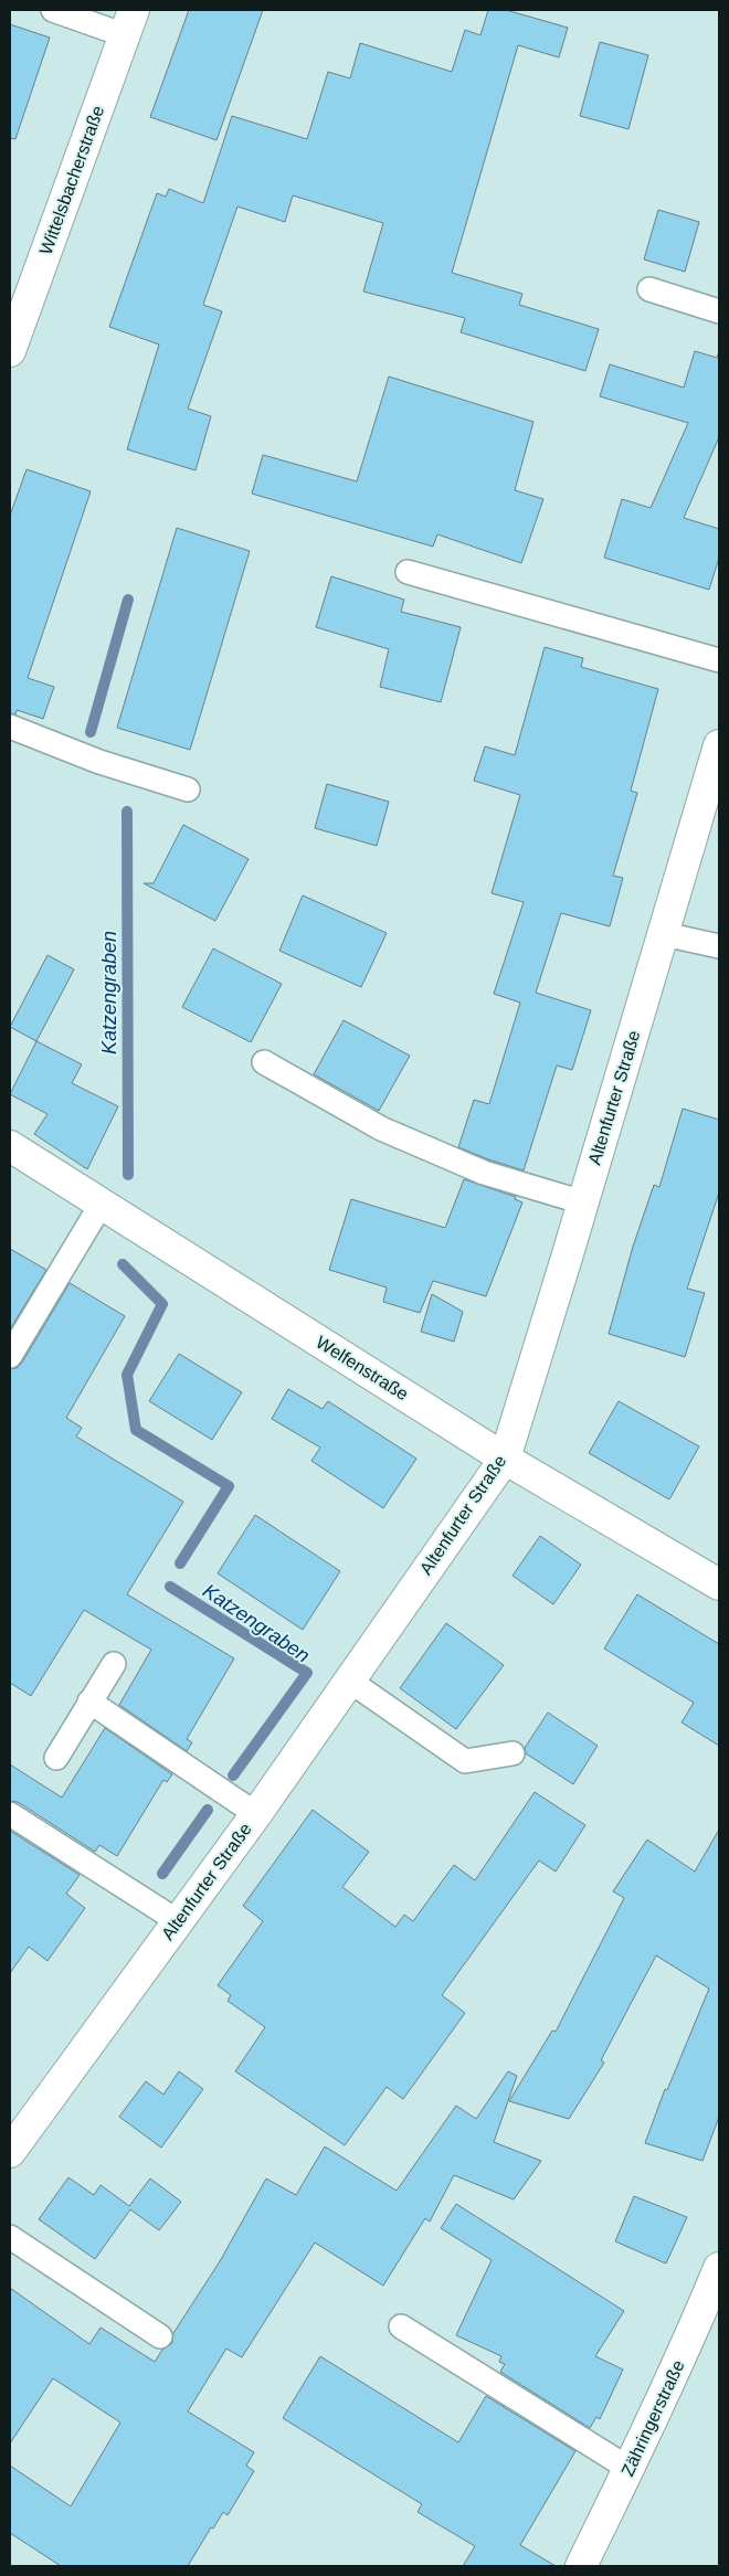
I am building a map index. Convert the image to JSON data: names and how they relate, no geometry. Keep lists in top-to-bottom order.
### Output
{
  "streets": {
    "street": [
      "Wittelsbacherstraße",
      "Altenfurter Straße",
      "Welfenstraße",
      "Zähringerstraße"
    ]
  },
  "crossings": [
    ["Altenfurter Straße", "Welfenstraße"]
  ],
  "water": ["Katzengraben"]
}
